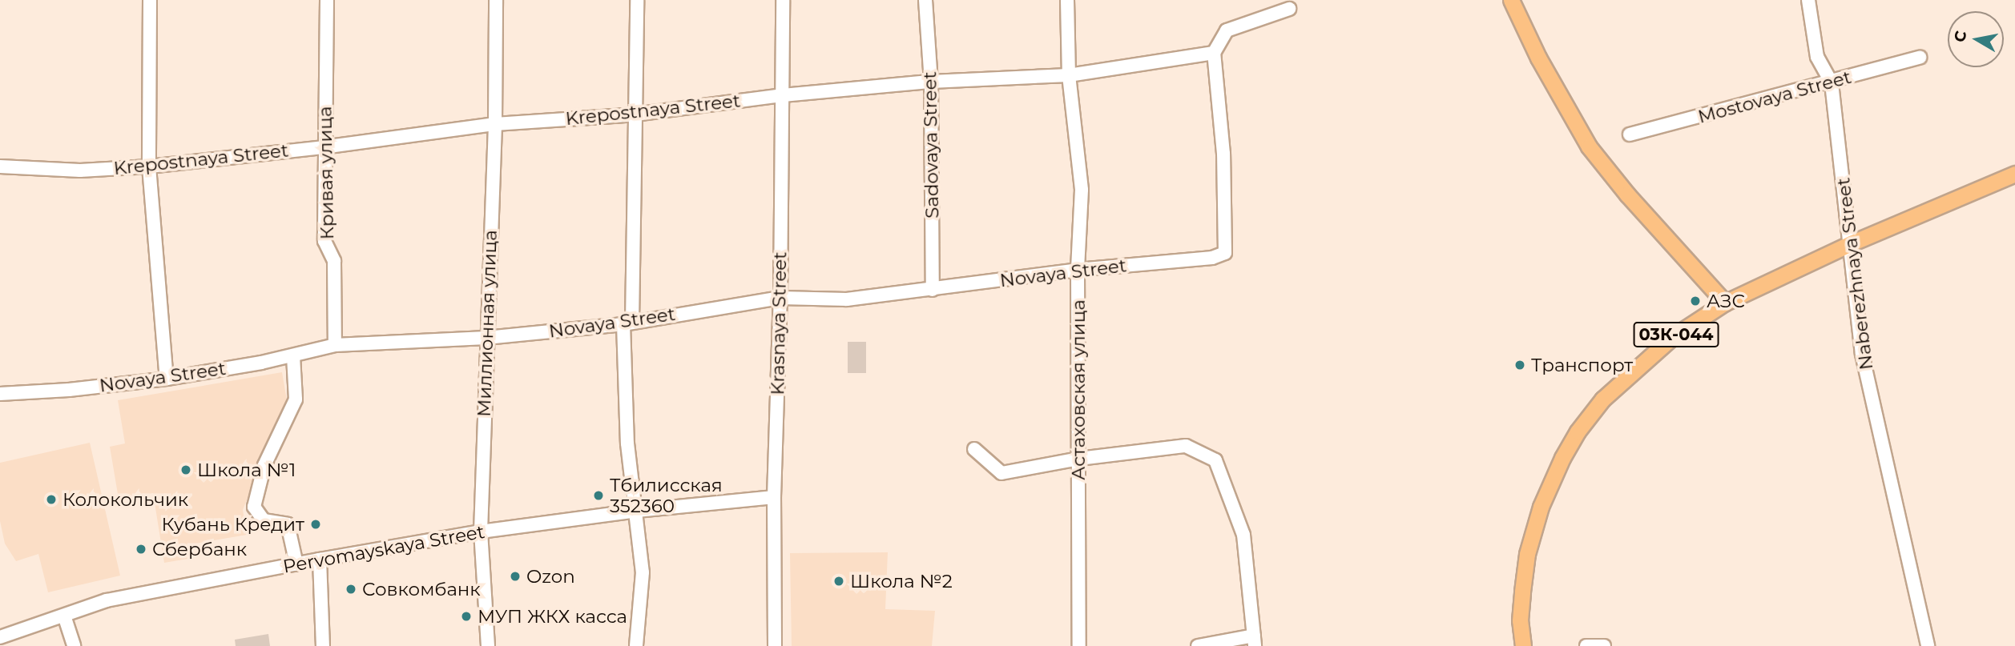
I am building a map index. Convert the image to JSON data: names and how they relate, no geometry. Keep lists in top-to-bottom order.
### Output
{
  "streets": {
    "main road": ["03К-044"],
    "street": [
      "Mostovaya Street",
      "Krepostnaya Street",
      "Sadovaya Street",
      "Кривая улица",
      "Novaya Street",
      "Naberezhnaya Street",
      "Миллионная улица",
      "Krasnaya Street",
      "Астаховская улица",
      "Pervomayskaya Street"
    ]
  },
  "crossings": [
    ["Mostovaya Street", "Naberezhnaya Street"],
    ["Krepostnaya Street", "Sadovaya Street"],
    ["Krepostnaya Street", "Кривая улица"],
    ["Krepostnaya Street", "Novaya Street"],
    ["Krepostnaya Street", "Миллионная улица"],
    ["Krepostnaya Street", "Krasnaya Street"],
    ["Krepostnaya Street", "Астаховская улица"],
    ["Sadovaya Street", "Novaya Street"],
    ["Кривая улица", "Novaya Street"],
    ["Novaya Street", "Миллионная улица"],
    ["Novaya Street", "Krasnaya Street"],
    ["Novaya Street", "Астаховская улица"],
    ["Naberezhnaya Street", "03К-044"],
    ["Миллионная улица", "Pervomayskaya Street"],
    ["Krasnaya Street", "Pervomayskaya Street"]
  ],
  "places": [
    "АЗС",
    "Транспорт",
    "Школа №1",
    "Тбилисская 352360",
    "Колокольчик",
    "Кубань Кредит",
    "Сбербанк",
    "Ozon",
    "Школа №2",
    "Совкомбанк",
    "МУП ЖКХ касса"
  ],
  "north": "left"
}
